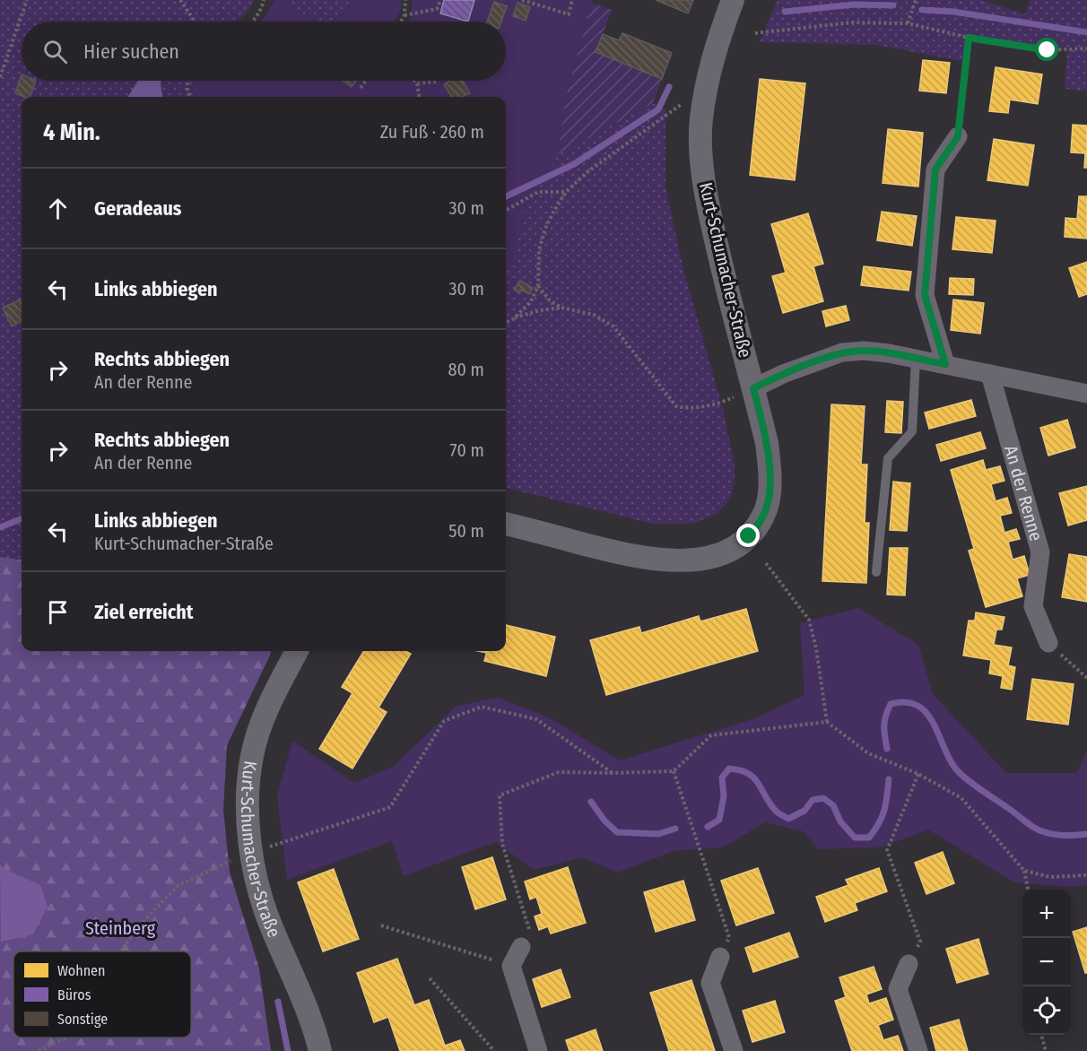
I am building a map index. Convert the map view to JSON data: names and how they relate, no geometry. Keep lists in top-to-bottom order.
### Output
{
  "streets": {
    "street": ["Kurt-Schumacher-Straße", "An der Renne"]
  },
  "parks": ["Steinberg"],
  "legend": ["Wohnen", "Büros", "Sonstige"],
  "page": {
    "search": "Hier suchen",
    "heading": ["4 Min.", "Zu Fuß · 260 m"],
    "list": [
      ["Geradeaus", "30 m"],
      ["Links abbiegen", "30 m"],
      ["Rechts abbiegen", "An der Renne", "80 m"],
      ["Rechts abbiegen", "An der Renne", "70 m"],
      ["Links abbiegen", "Kurt-Schumacher-Straße", "50 m"],
      "Ziel erreicht"
    ],
    "map_buttons": ["+", "−"]
  }
}
